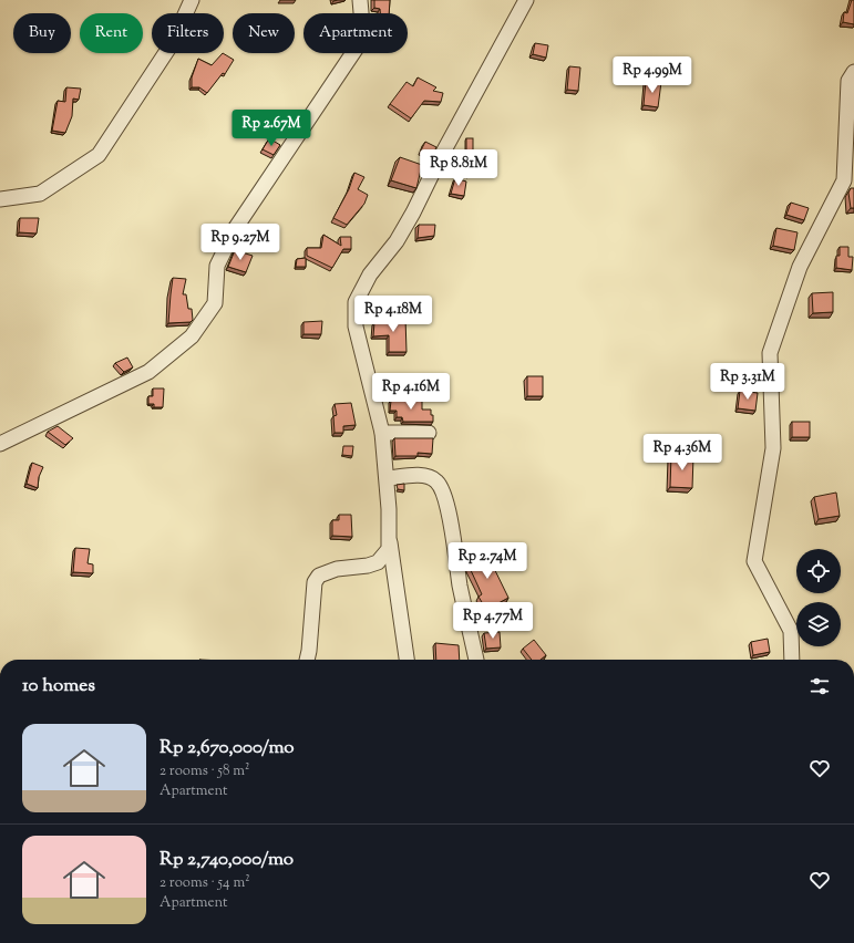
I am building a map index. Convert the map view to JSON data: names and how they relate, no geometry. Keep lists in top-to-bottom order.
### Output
{
  "page": {
    "chip": [
      "Buy",
      "Rent",
      "Filters",
      "New",
      "Apartment"
    ],
    "price": [
      "Rp 4.99M",
      "Rp 2.67M",
      "Rp 8.81M",
      "Rp 9.27M",
      "Rp 4.18M",
      "Rp 3.31M",
      "Rp 4.16M",
      "Rp 4.36M",
      "Rp 2.74M",
      "Rp 4.77M"
    ],
    "heading": "10 homes",
    "list": [
      {
        "name": "Rp 2,670,000/mo",
        "note": "2 rooms · 58 m² · Apartment"
      },
      {
        "name": "Rp 2,740,000/mo",
        "note": "2 rooms · 54 m² · Apartment"
      }
    ]
  }
}
